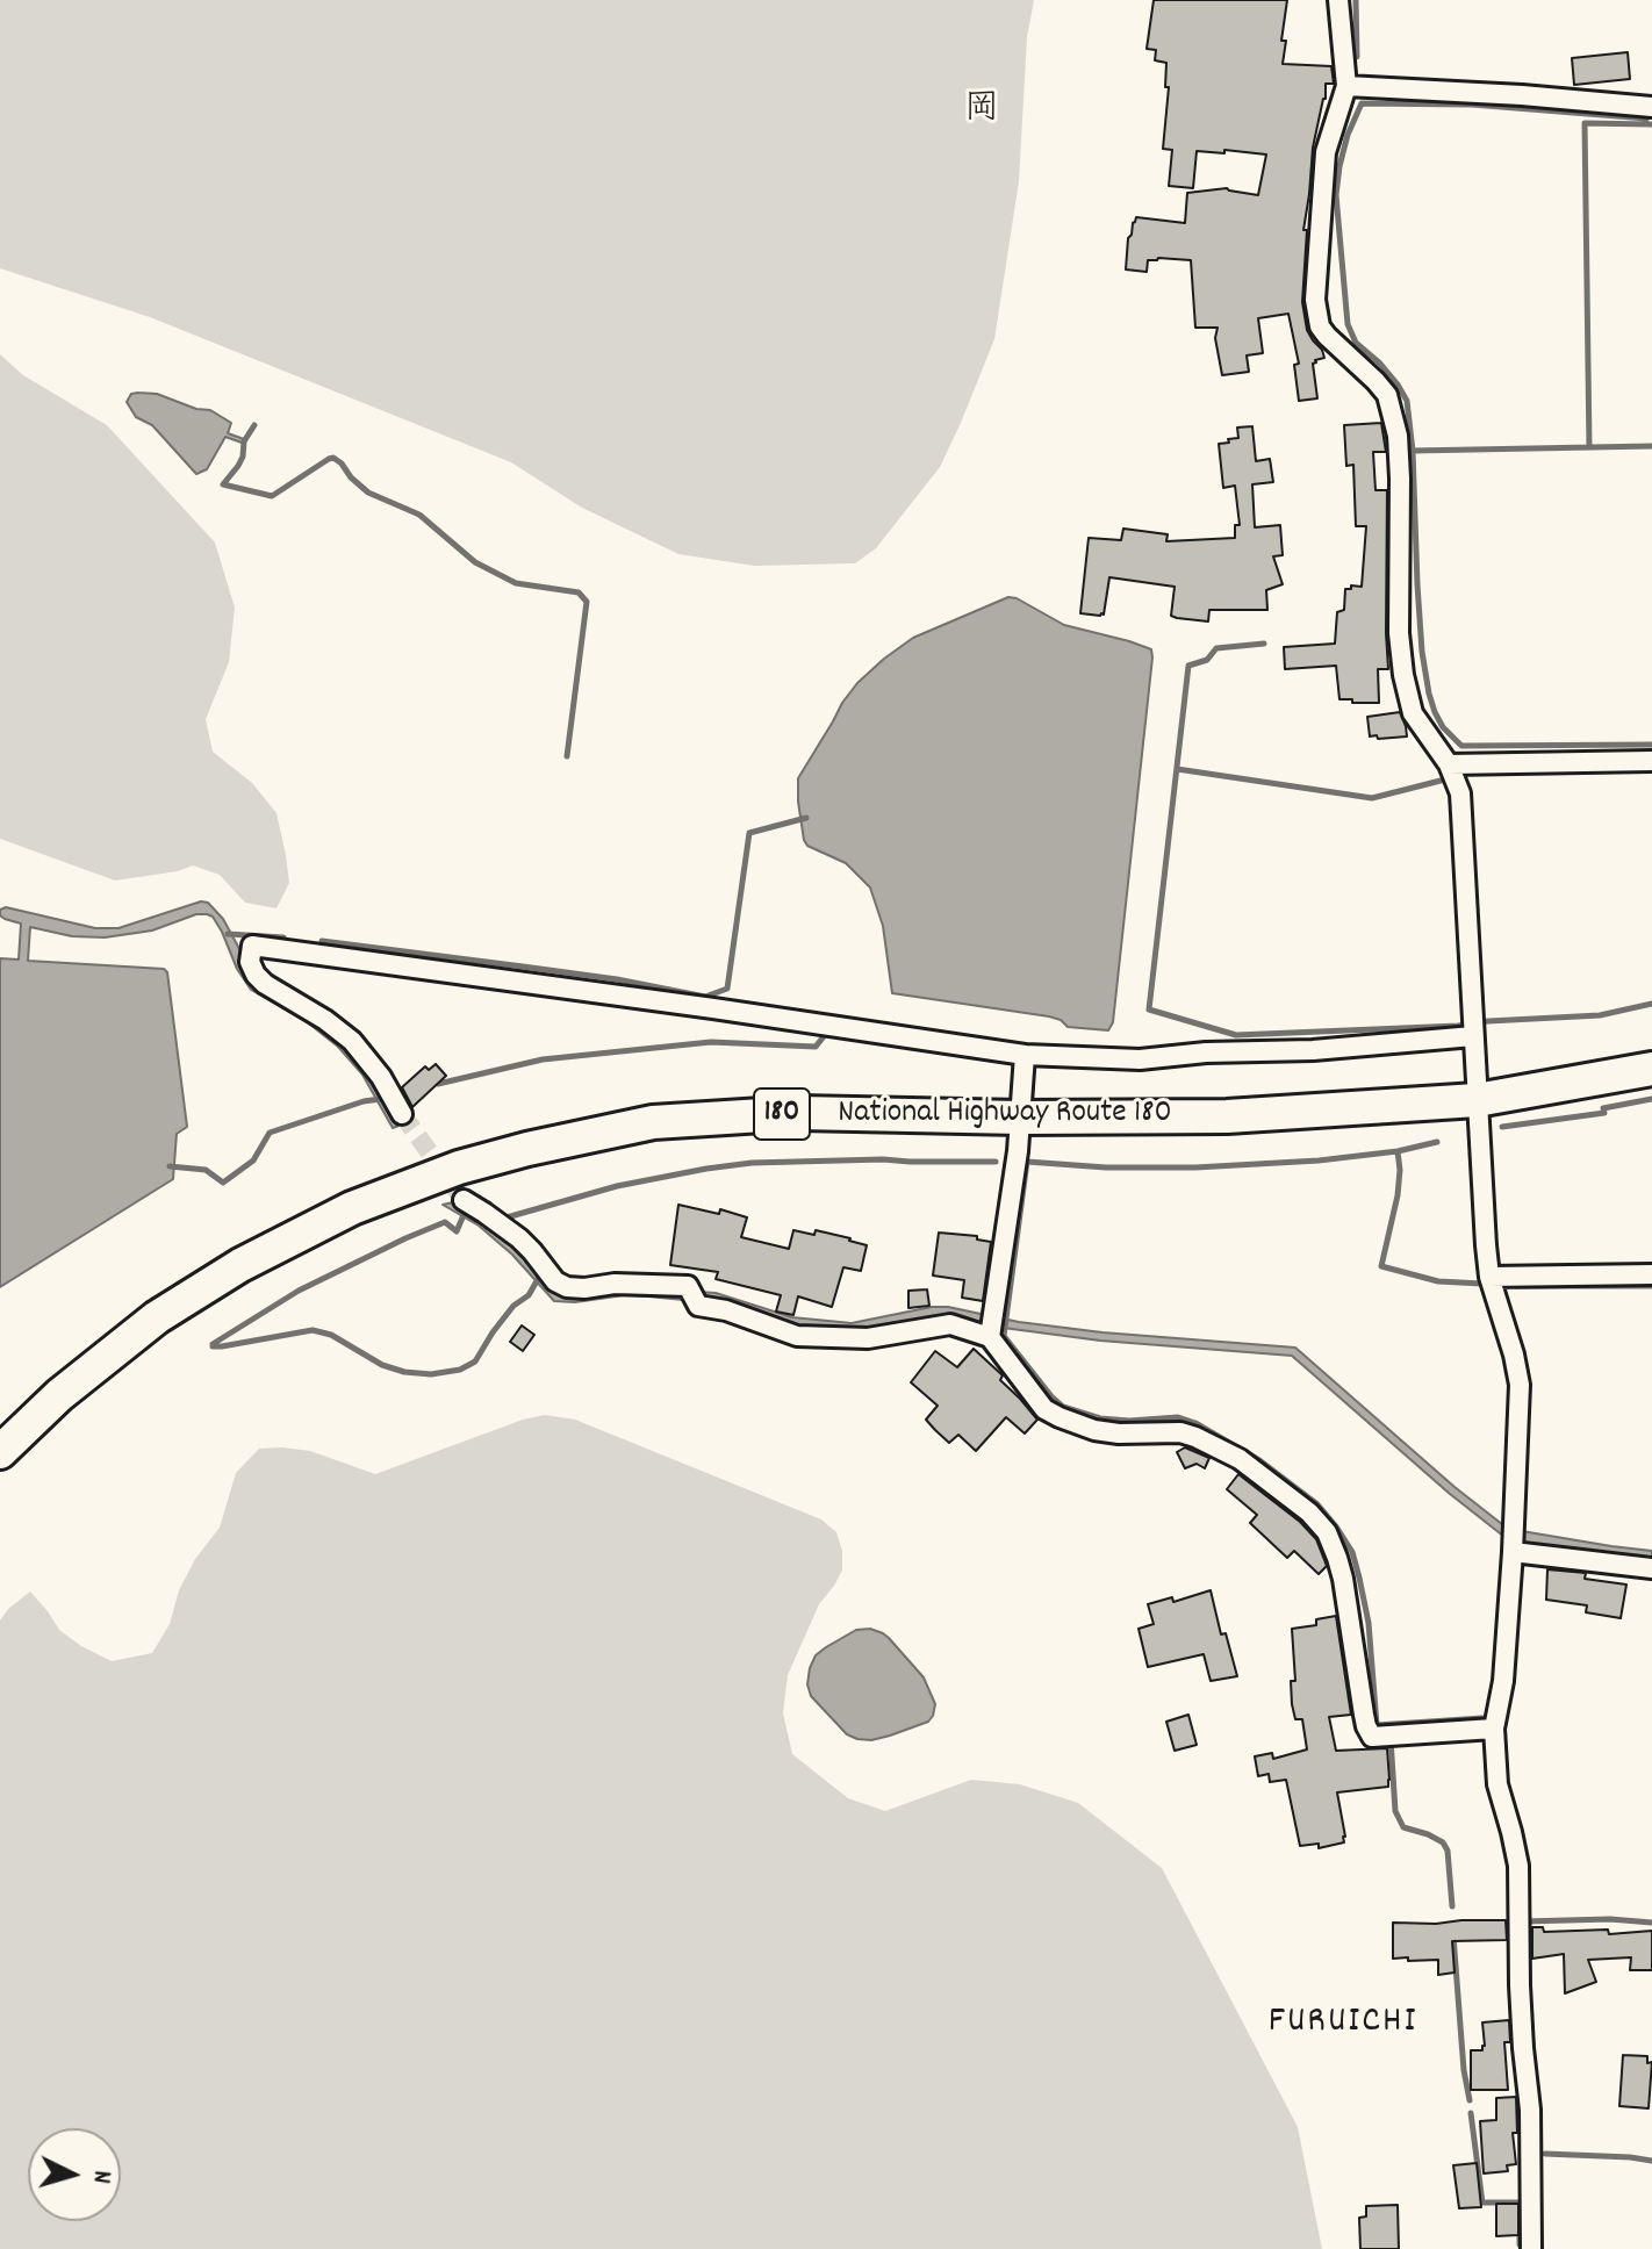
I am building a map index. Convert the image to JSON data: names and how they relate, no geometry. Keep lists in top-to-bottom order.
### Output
{
  "streets": {
    "highway": ["180", "National Highway Route 180"]
  },
  "districts": ["岡", "FURUICHI"],
  "north": "right"
}
